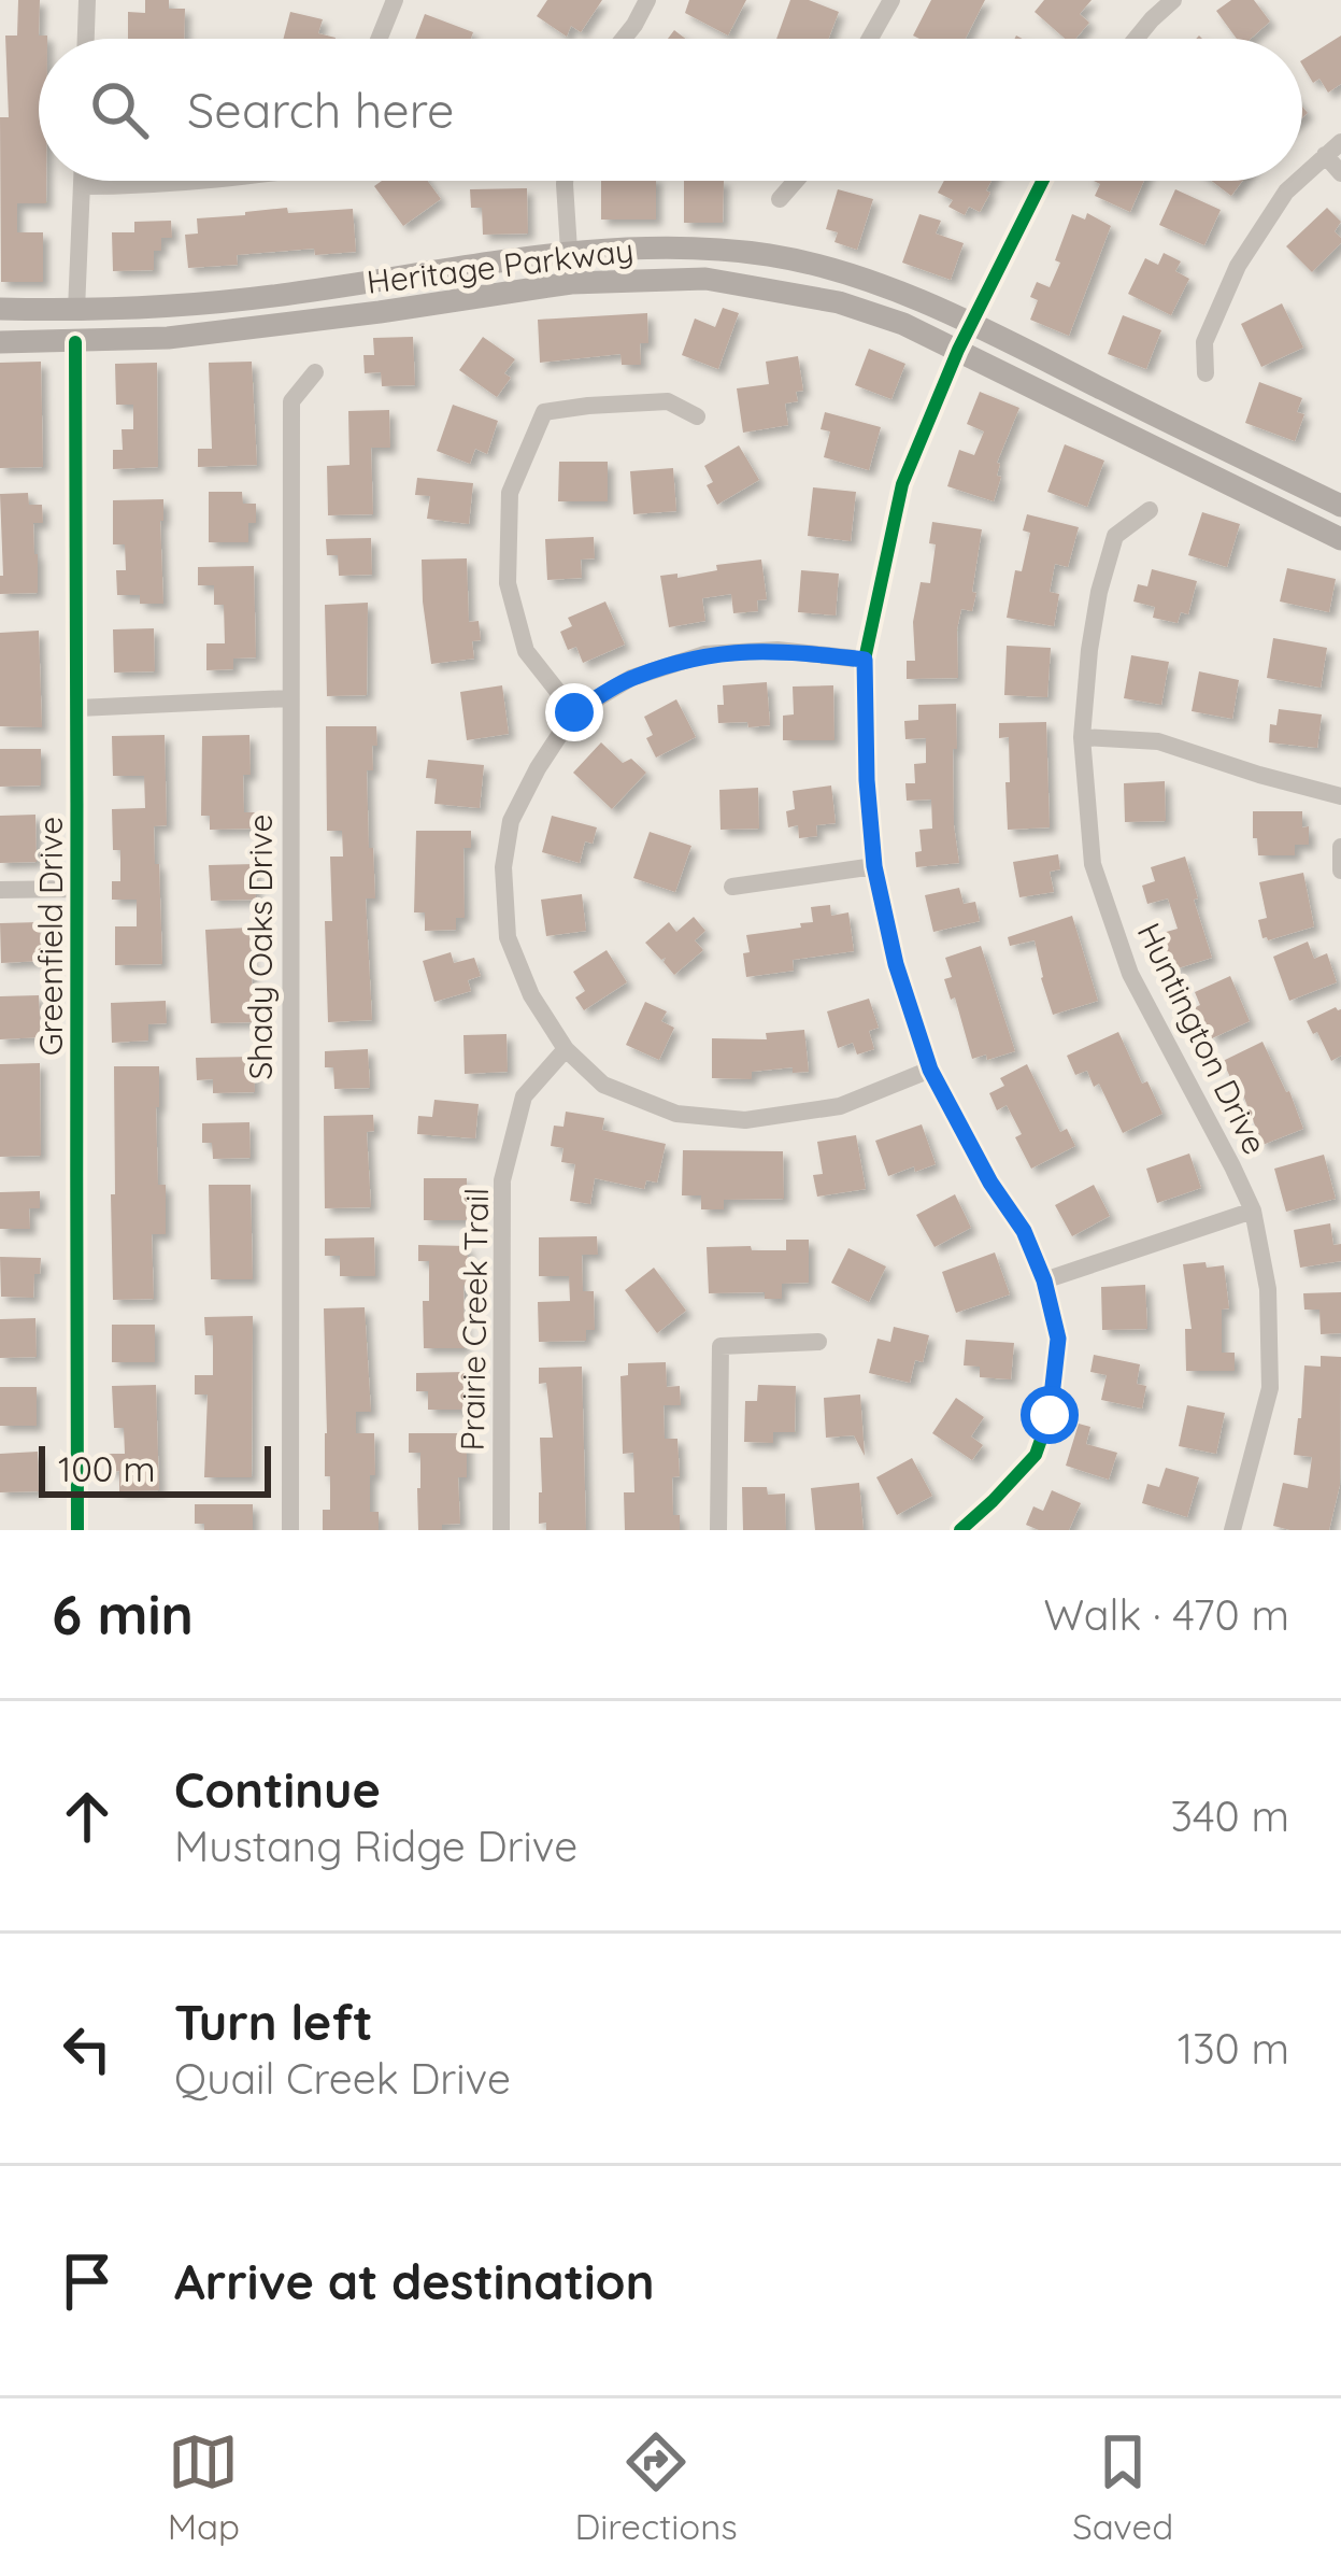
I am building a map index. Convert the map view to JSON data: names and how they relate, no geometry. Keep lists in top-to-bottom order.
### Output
{
  "streets": {
    "main road": ["Heritage Parkway"],
    "street": [
      "Greenfield Drive",
      "Shady Oaks Drive",
      "Huntington Drive",
      "Prairie Creek Trail"
    ]
  },
  "crossings": [
    ["Heritage Parkway", "Greenfield Drive"]
  ],
  "scale_bar": "100 m",
  "page": {
    "search": "Search here",
    "scale": "100 m",
    "heading": ["6 min", "Walk · 470 m"],
    "list": [
      ["Continue", "Mustang Ridge Drive", "340 m"],
      ["Turn left", "Quail Creek Drive", "130 m"],
      "Arrive at destination"
    ],
    "nav": ["Map", "Directions", "Saved"]
  }
}
